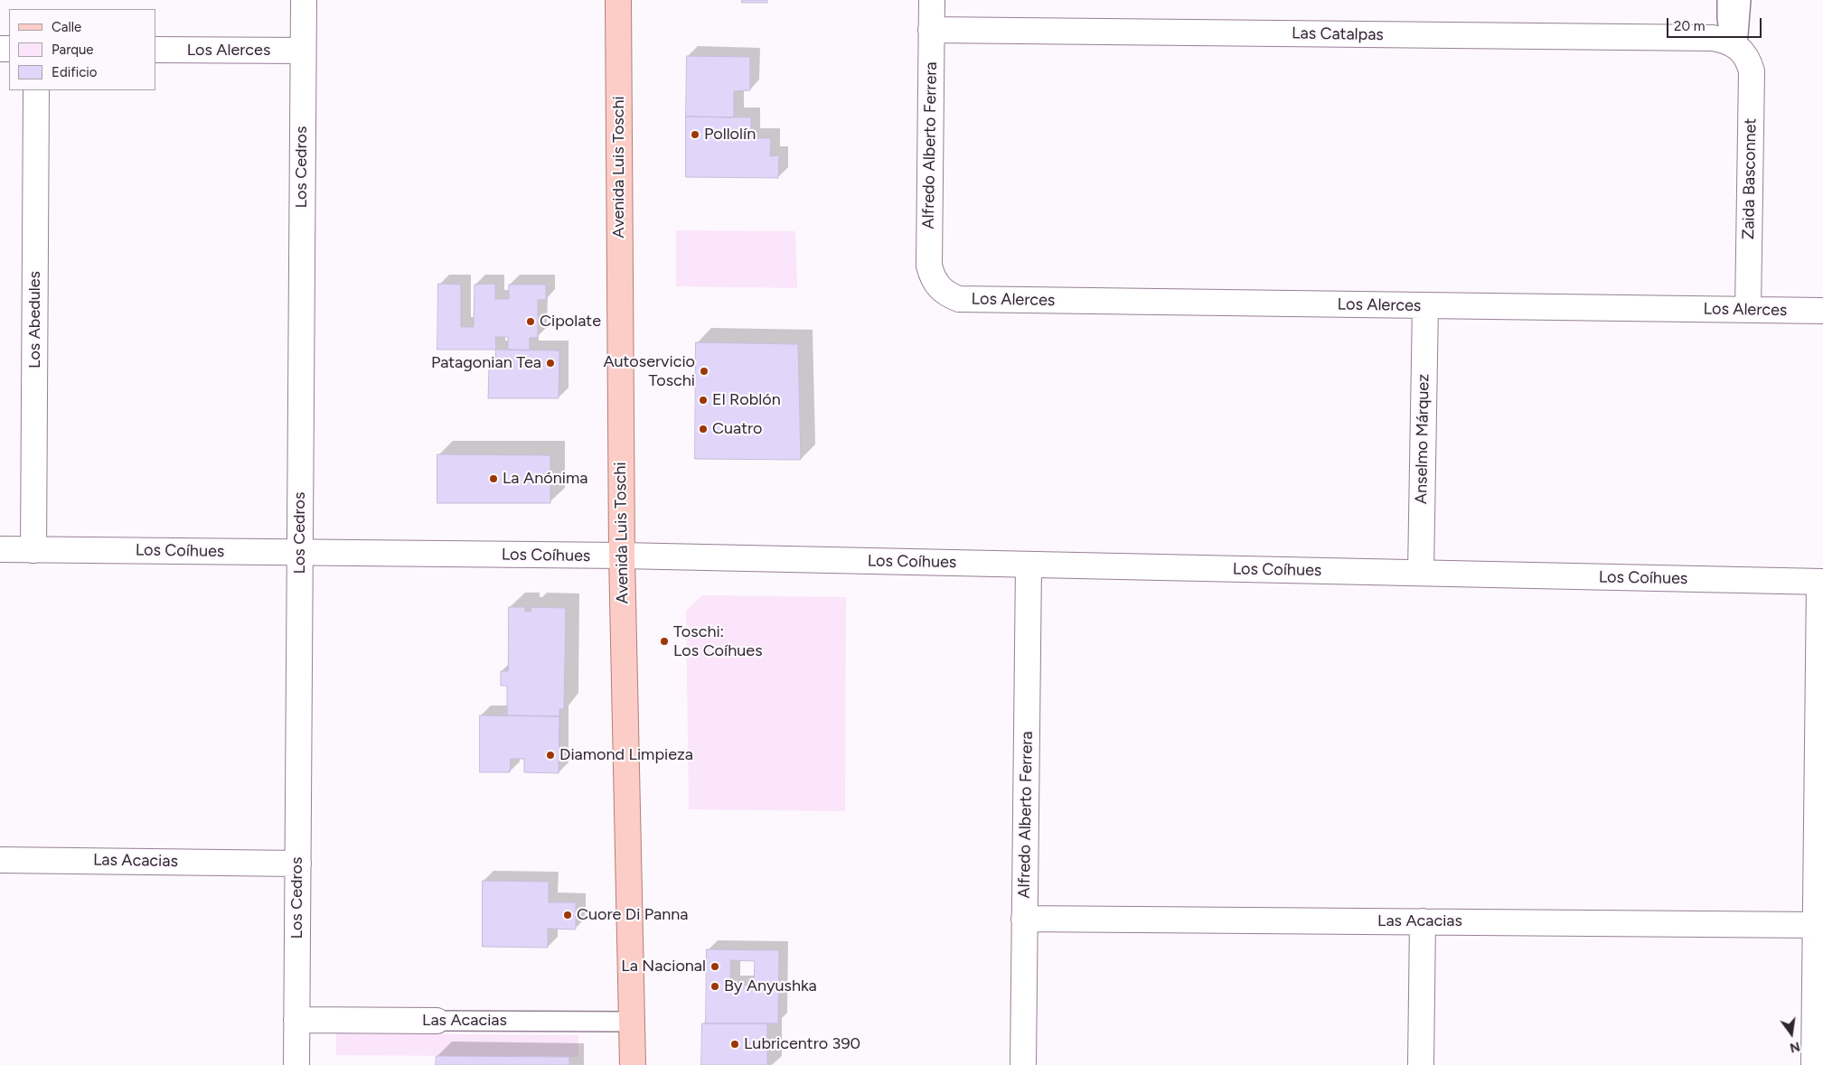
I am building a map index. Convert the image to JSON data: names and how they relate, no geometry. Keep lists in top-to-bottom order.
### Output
{
  "streets": {
    "main road": ["Avenida Luis Toschi"],
    "street": [
      "Las Catalpas",
      "Los Alerces",
      "Alfredo Alberto Ferrera",
      "Los Cedros",
      "Zaida Basconnet",
      "Los Abedules",
      "Anselmo Márquez",
      "Los Coíhues",
      "Las Acacias"
    ]
  },
  "crossings": [
    ["Las Catalpas", "Alfredo Alberto Ferrera"],
    ["Las Catalpas", "Zaida Basconnet"],
    ["Los Alerces", "Alfredo Alberto Ferrera"],
    ["Los Alerces", "Los Cedros"],
    ["Los Alerces", "Zaida Basconnet"],
    ["Los Alerces", "Anselmo Márquez"],
    ["Alfredo Alberto Ferrera", "Los Coíhues"],
    ["Alfredo Alberto Ferrera", "Las Acacias"],
    ["Los Cedros", "Los Coíhues"],
    ["Los Cedros", "Las Acacias"],
    ["Avenida Luis Toschi", "Los Coíhues"],
    ["Avenida Luis Toschi", "Las Acacias"],
    ["Los Abedules", "Los Coíhues"],
    ["Anselmo Márquez", "Los Coíhues"]
  ],
  "places": [
    "Pollolín",
    "Cipolate",
    "Patagonian Tea",
    "Autoservicio Toschi",
    "El Roblón",
    "Cuatro",
    "La Anónima",
    "Toschi: Los Coíhues",
    "Diamond Limpieza",
    "Cuore Di Panna",
    "La Nacional",
    "By Anyushka",
    "Lubricentro 390"
  ],
  "legend": ["Calle", "Parque", "Edificio"],
  "scale_bar": "20 m",
  "north": "bottom"
}
